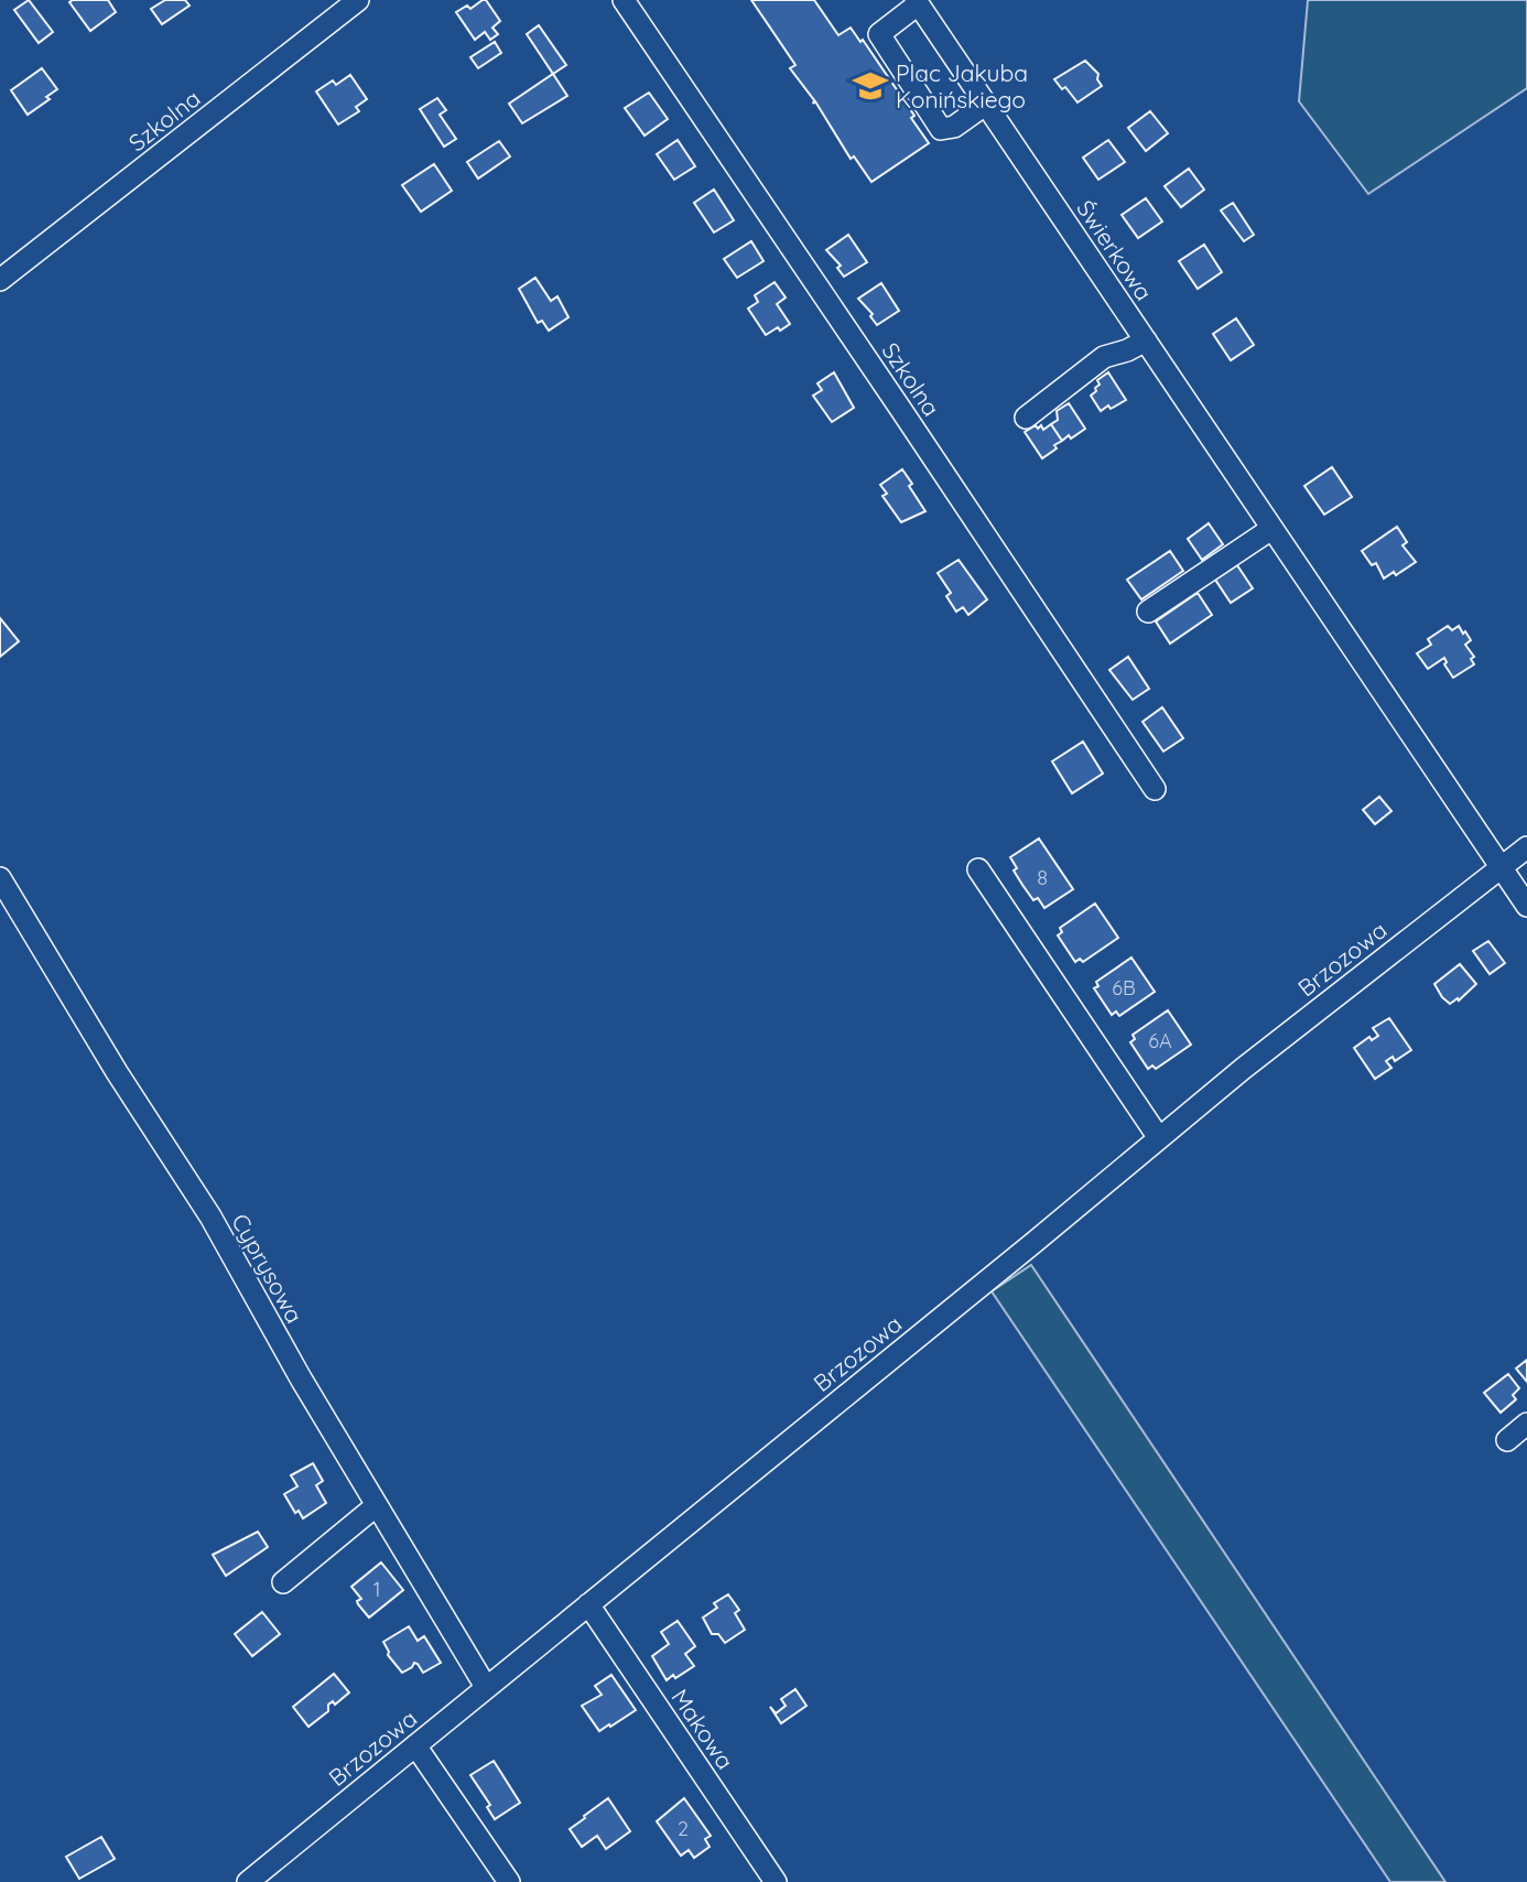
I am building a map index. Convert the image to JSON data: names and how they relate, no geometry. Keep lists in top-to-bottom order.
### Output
{
  "streets": {
    "street": [
      "Szkolna",
      "Świerkowa",
      "Brzozowa",
      "Cyprysowa",
      "Makowa"
    ]
  },
  "crossings": [
    ["Świerkowa", "Brzozowa"],
    ["Brzozowa", "Cyprysowa"],
    ["Brzozowa", "Makowa"]
  ],
  "places": {
    "school or university": ["Plac Jakuba Konińskiego"]
  },
  "house_numbers": [
    "8",
    "6B",
    "6A",
    "1",
    "2"
  ]
}
